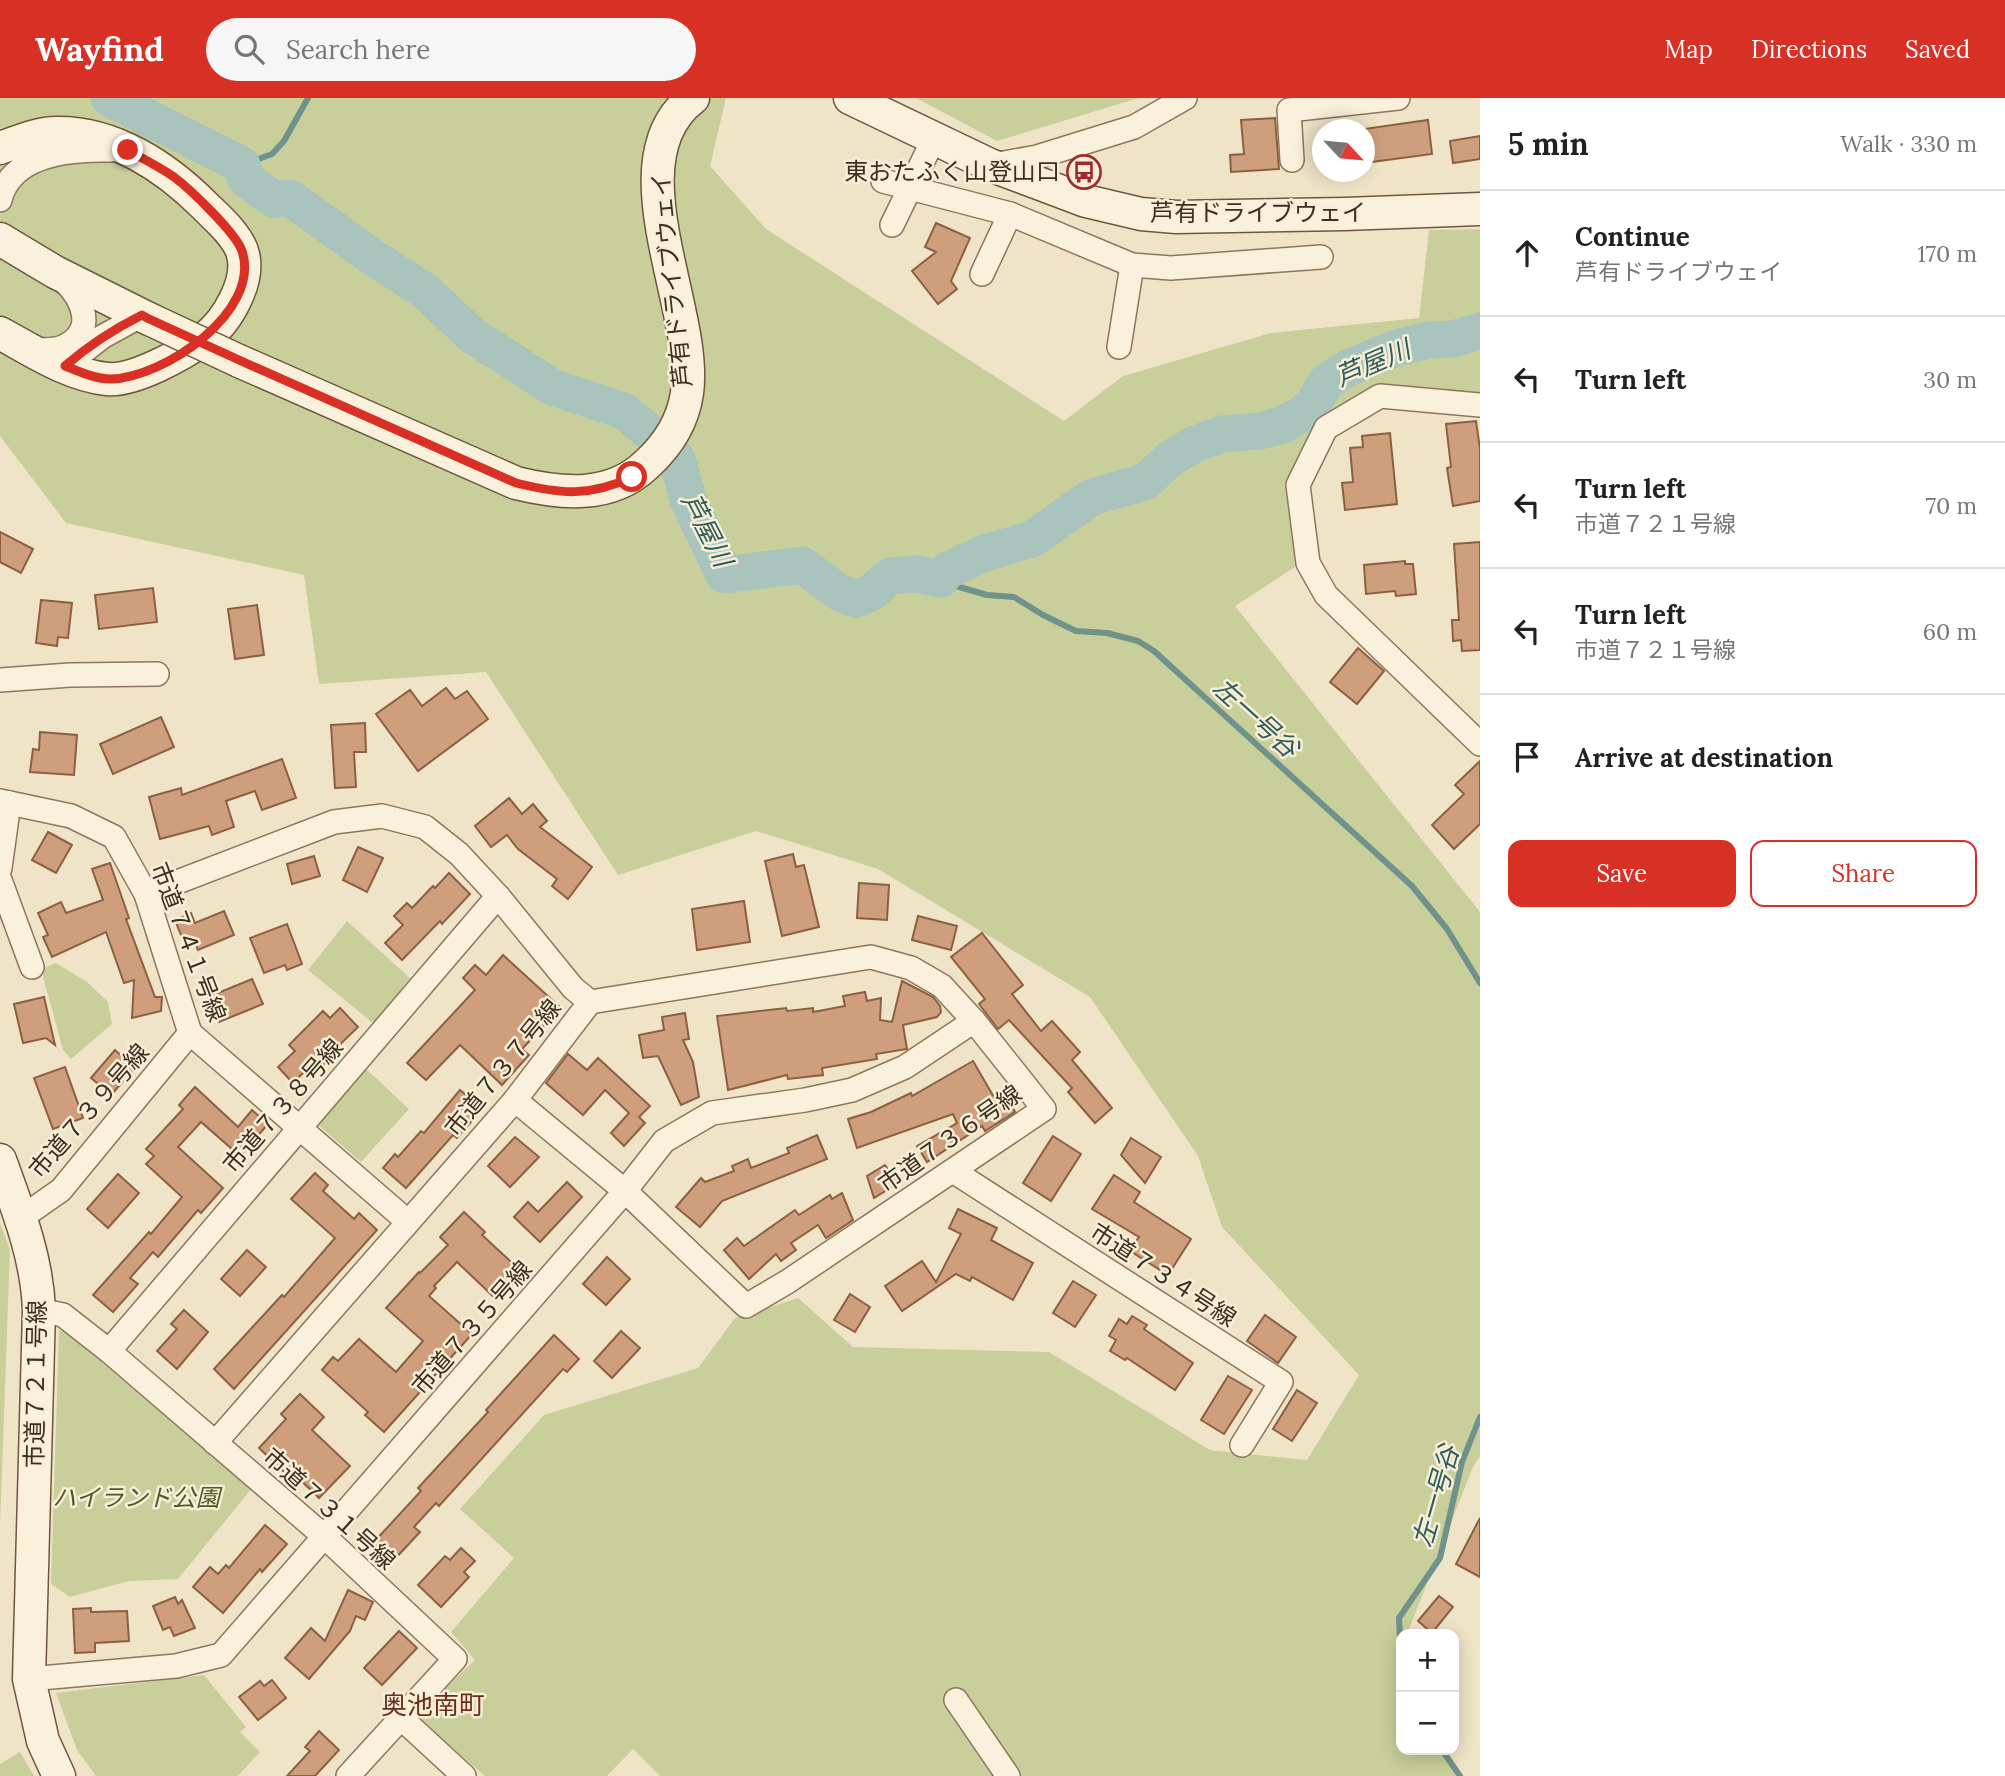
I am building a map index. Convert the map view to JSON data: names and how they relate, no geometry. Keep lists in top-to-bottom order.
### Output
{
  "streets": {
    "street": [
      "芦有ドライブウェイ",
      "市道７４１号線",
      "市道７３７号線",
      "市道７３８号線",
      "市道７３９号線",
      "市道７３６号線",
      "市道７３４号線",
      "市道７３５号線",
      "市道７２１号線",
      "市道７３１号線"
    ]
  },
  "crossings": [
    ["市道７４１号線", "市道７３７号線"],
    ["市道７４１号線", "市道７３８号線"],
    ["市道７４１号線", "市道７３９号線"],
    ["市道７３７号線", "市道７３８号線"],
    ["市道７３７号線", "市道７３６号線"],
    ["市道７３７号線", "市道７３１号線"],
    ["市道７３８号線", "市道７３１号線"],
    ["市道７３９号線", "市道７２１号線"],
    ["市道７３６号線", "市道７３４号線"],
    ["市道７３６号線", "市道７３５号線"],
    ["市道７３５号線", "市道７２１号線"],
    ["市道７３５号線", "市道７３１号線"],
    ["市道７２１号線", "市道７３１号線"]
  ],
  "districts": ["奥池南町"],
  "water": ["芦屋川", "左一号谷"],
  "parks": ["ハイランド公園"],
  "places": {
    "bus stop": ["東おたふく山登山口"]
  },
  "north": "bottom right",
  "page": {
    "header": "Wayfind",
    "search": "Search here",
    "nav": ["Map", "Directions", "Saved"],
    "heading": ["5 min", "Walk · 330 m"],
    "list": [
      ["Continue", "芦有ドライブウェイ", "170 m"],
      ["Turn left", "30 m"],
      ["Turn left", "市道７２１号線", "70 m"],
      ["Turn left", "市道７２１号線", "60 m"],
      "Arrive at destination"
    ],
    "buttons": ["Save", "Share"],
    "map_buttons": ["+", "−"]
  }
}
